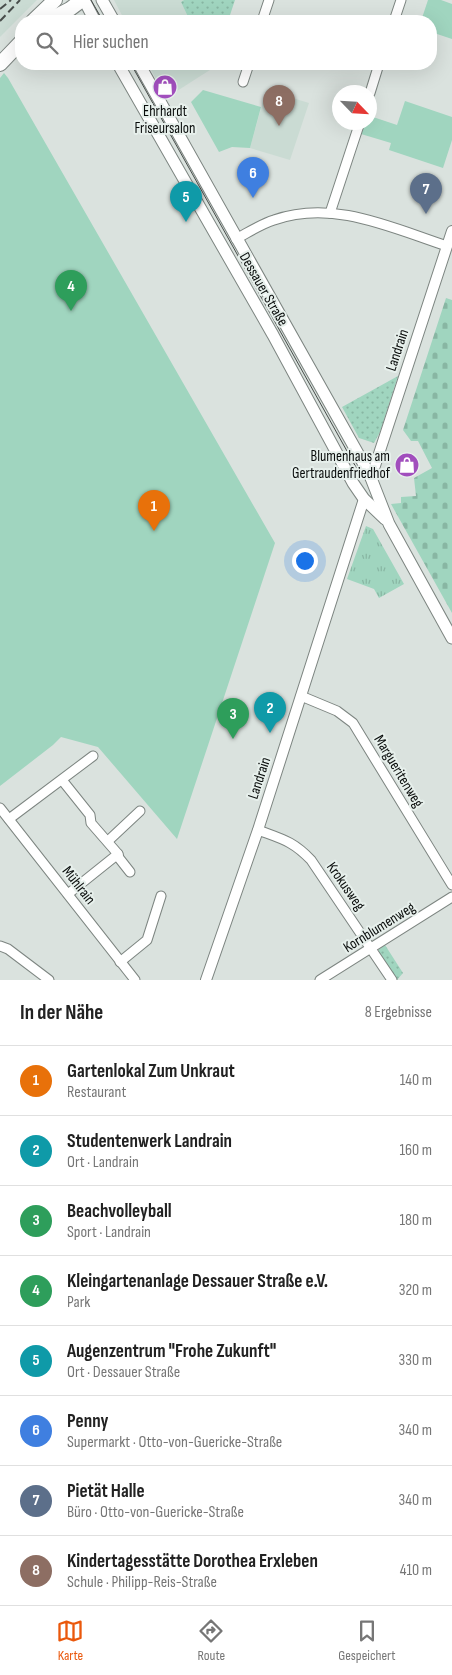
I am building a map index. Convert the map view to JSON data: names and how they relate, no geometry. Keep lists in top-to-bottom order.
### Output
{
  "streets": {
    "main road": ["Dessauer Straße"],
    "street": [
      "Landrain",
      "Margueritenweg",
      "Mühlrain",
      "Krokusweg",
      "Kornblumenweg"
    ]
  },
  "crossings": [
    ["Dessauer Straße", "Landrain"],
    ["Landrain", "Margueritenweg"],
    ["Landrain", "Krokusweg"],
    ["Krokusweg", "Kornblumenweg"]
  ],
  "places": {
    "shop": ["Ehrhardt Friseursalon", "Blumenhaus am Gertraudenfriedhof"]
  },
  "north": "bottom right",
  "page": {
    "search": "Hier suchen",
    "pins": [
      "8",
      "6",
      "7",
      "5",
      "4",
      "1",
      "2",
      "3"
    ],
    "heading": ["In der Nähe", "8 Ergebnisse"],
    "list": [
      {
        "mark": "1",
        "name": "Gartenlokal Zum Unkraut",
        "note": "Restaurant",
        "value": "140 m"
      },
      {
        "mark": "2",
        "name": "Studentenwerk Landrain",
        "note": "Ort · Landrain",
        "value": "160 m"
      },
      {
        "mark": "3",
        "name": "Beachvolleyball",
        "note": "Sport · Landrain",
        "value": "180 m"
      },
      {
        "mark": "4",
        "name": "Kleingartenanlage Dessauer Straße e.V.",
        "note": "Park",
        "value": "320 m"
      },
      {
        "mark": "5",
        "name": "Augenzentrum \"Frohe Zukunft\"",
        "note": "Ort · Dessauer Straße",
        "value": "330 m"
      },
      {
        "mark": "6",
        "name": "Penny",
        "note": "Supermarkt · Otto-von-Guericke-Straße",
        "value": "340 m"
      },
      {
        "mark": "7",
        "name": "Pietät Halle",
        "note": "Büro · Otto-von-Guericke-Straße",
        "value": "340 m"
      },
      {
        "mark": "8",
        "name": "Kindertagesstätte Dorothea Erxleben",
        "note": "Schule · Philipp-Reis-Straße",
        "value": "410 m"
      }
    ],
    "nav": ["Karte", "Route", "Gespeichert"]
  }
}
